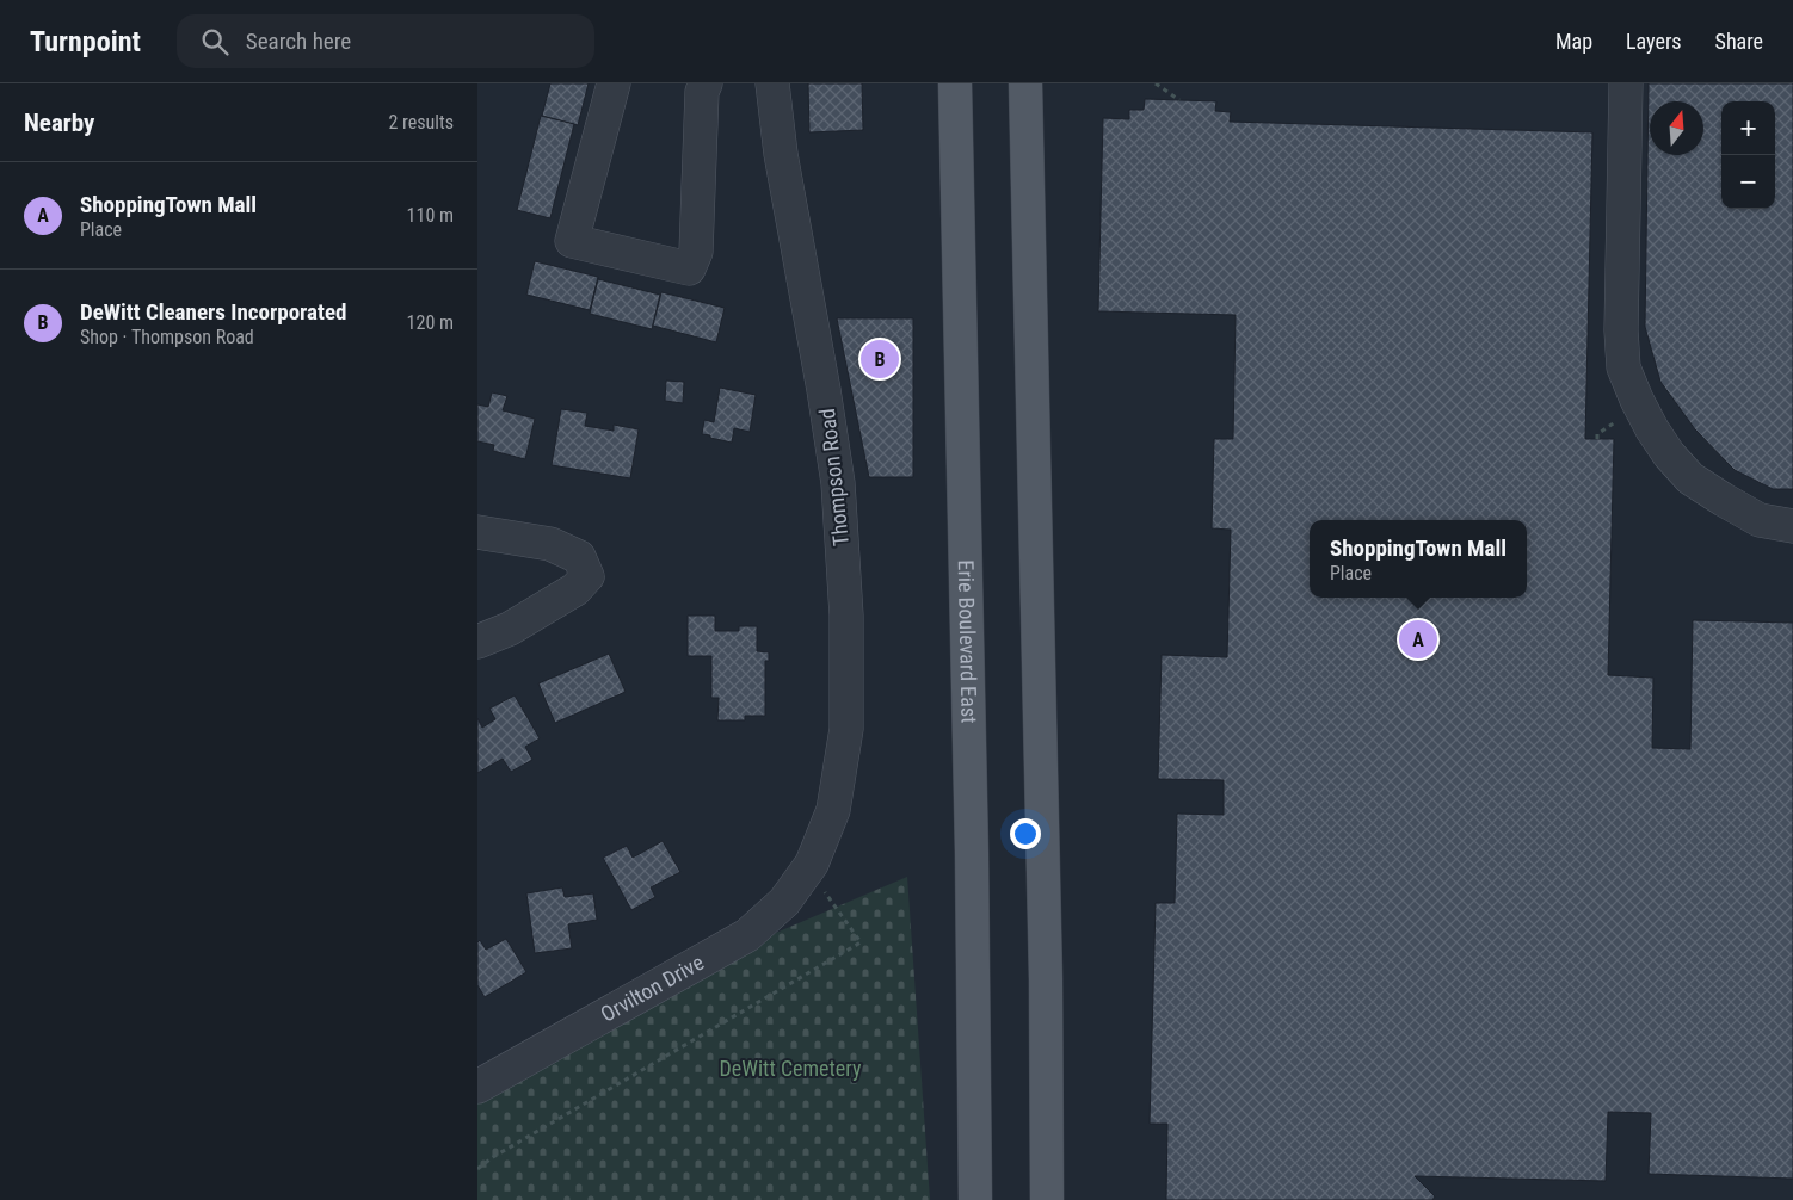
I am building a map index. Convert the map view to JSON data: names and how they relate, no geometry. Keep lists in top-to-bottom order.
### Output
{
  "streets": {
    "main road": ["Erie Boulevard East"],
    "street": ["Thompson Road", "Orvilton Drive"]
  },
  "crossings": [
    ["Thompson Road", "Orvilton Drive"]
  ],
  "parks": ["DeWitt Cemetery"],
  "north": "top",
  "page": {
    "header": "Turnpoint",
    "search": "Search here",
    "nav": ["Map", "Layers", "Share"],
    "heading": ["Nearby", "2 results"],
    "map_buttons": ["+", "−"],
    "list": [
      {
        "mark": "A",
        "name": "ShoppingTown Mall",
        "note": "Place",
        "value": "110 m"
      },
      {
        "mark": "B",
        "name": "DeWitt Cleaners Incorporated",
        "note": "Shop · Thompson Road",
        "value": "120 m"
      }
    ],
    "pins": ["B", "A"],
    "popup": ["ShoppingTown Mall", "Place"]
  }
}
